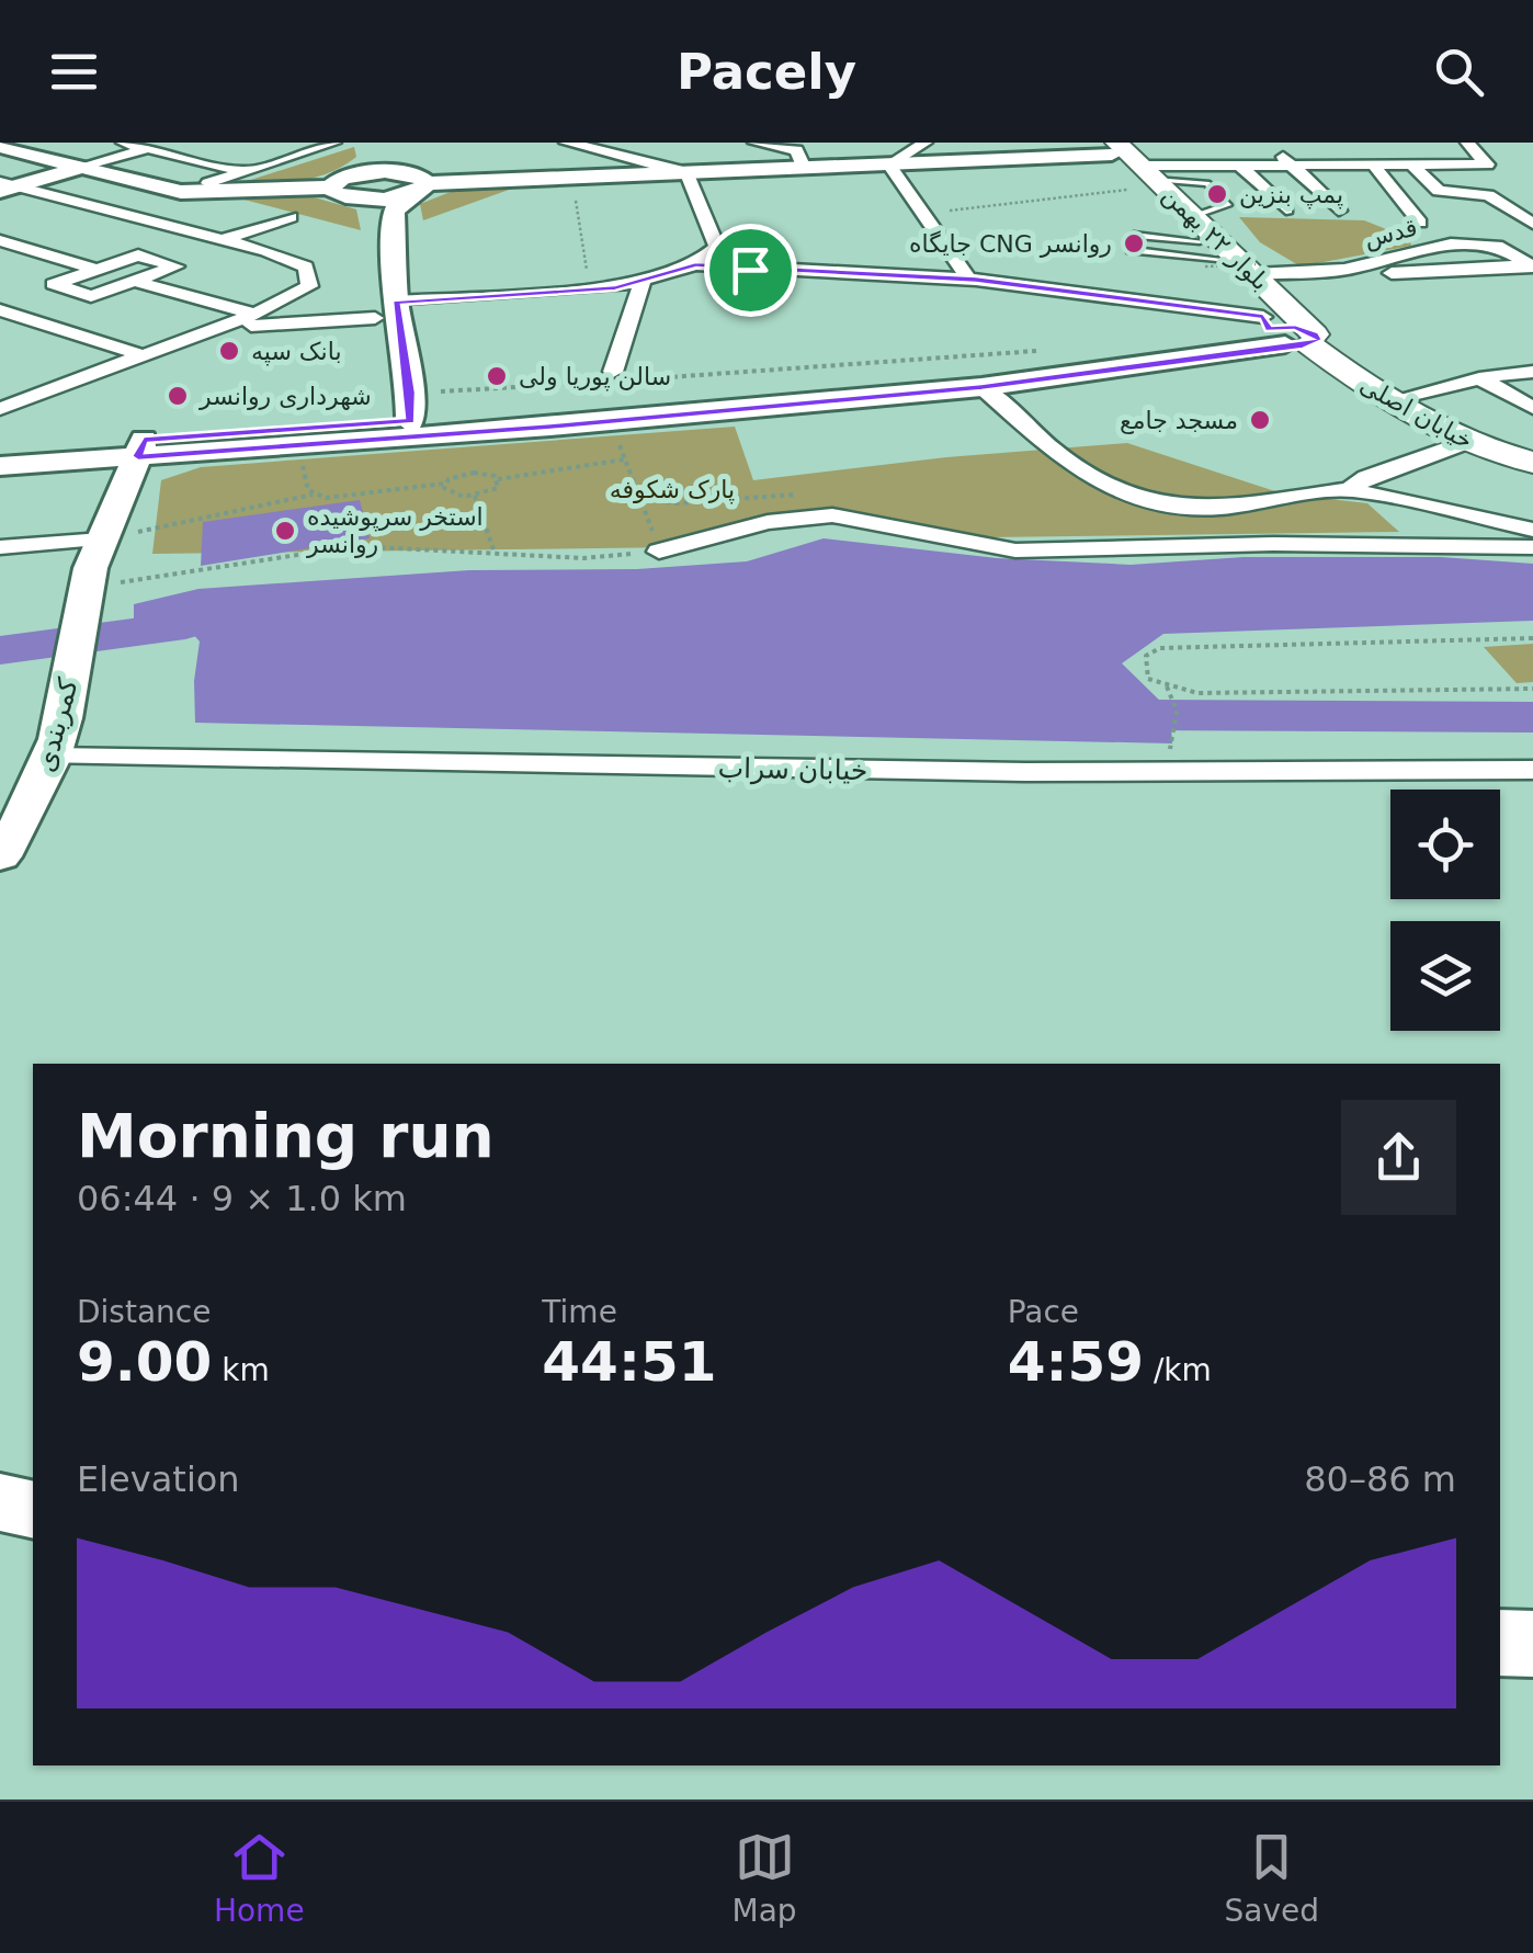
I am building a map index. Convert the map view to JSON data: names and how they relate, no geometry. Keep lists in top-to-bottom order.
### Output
{
  "streets": {
    "main road": ["بلوار ۲۲ بهمن", "خیابان اصلی", "کمربندی"],
    "street": ["قدس", "خیابان سراب"]
  },
  "crossings": [
    ["قدس", "بلوار ۲۲ بهمن"],
    ["بلوار ۲۲ بهمن", "خیابان اصلی"],
    ["کمربندی", "خیابان سراب"]
  ],
  "parks": ["پارک شکوفه"],
  "places": [
    "پمپ بنزین",
    "جایگاه CNG روانسر",
    "بانک سپه",
    "سالن پوریا ولی",
    "شهرداری روانسر",
    "مسجد جامع",
    "استخر سرپوشیده روانسر"
  ],
  "page": {
    "header": "Pacely",
    "heading": ["Morning run", "06:44 · 9 × 1.0 km"],
    "stats": [
      ["Distance", "9.00 km"],
      ["Time", "44:51"],
      ["Pace", "4:59 /km"]
    ],
    "chart": ["Elevation", "80–86 m"],
    "tabs": ["Home", "Map", "Saved"]
  }
}
